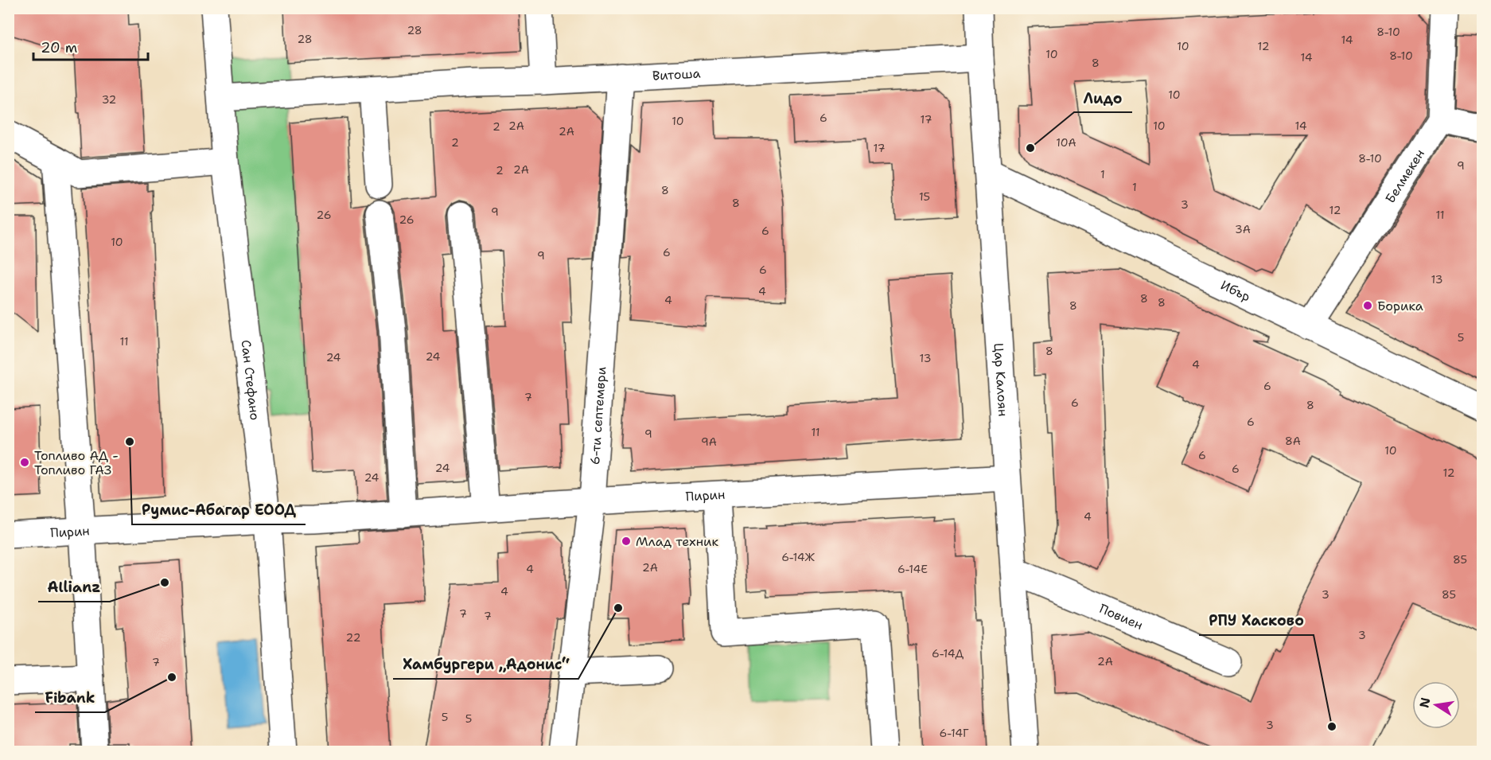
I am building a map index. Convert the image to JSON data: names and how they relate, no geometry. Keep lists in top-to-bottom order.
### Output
{
  "streets": {
    "street": [
      "Витоша",
      "Белмекен",
      "Ибър",
      "Сан Стефано",
      "Цар Калоян",
      "6-ти септември",
      "Пирин",
      "Повиен"
    ]
  },
  "crossings": [
    ["Витоша", "Сан Стефано"],
    ["Витоша", "Цар Калоян"],
    ["Витоша", "6-ти септември"],
    ["Белмекен", "Ибър"],
    ["Ибър", "Цар Калоян"],
    ["Сан Стефано", "Пирин"],
    ["Цар Калоян", "Пирин"],
    ["Цар Калоян", "Повиен"],
    ["6-ти септември", "Пирин"]
  ],
  "places": [
    "Лидо",
    "Борика",
    "Румис-Абагар ЕООД",
    "Топливо АД - Топливо ГАЗ",
    "Млад техник",
    "Allianz",
    "Хамбургери „Адонис“",
    "Fibank",
    "РПУ Хасково"
  ],
  "house_numbers": [
    "28",
    "8-10",
    "28",
    "14",
    "10",
    "12",
    "10",
    "8-10",
    "14",
    "8",
    "10",
    "32",
    "6",
    "17",
    "10",
    "2А",
    "10",
    "14",
    "2",
    "2А",
    "2",
    "10А",
    "17",
    "8-10",
    "9",
    "2А",
    "2",
    "1",
    "1",
    "8",
    "15",
    "8",
    "3",
    "12",
    "9",
    "26",
    "11",
    "26",
    "3А",
    "6",
    "10",
    "6",
    "9",
    "6",
    "13",
    "4",
    "8",
    "4",
    "8",
    "8",
    "5",
    "11",
    "8",
    "24",
    "24",
    "13",
    "4",
    "6",
    "7",
    "6",
    "8",
    "6",
    "11",
    "9",
    "8А",
    "9А",
    "10",
    "6",
    "24",
    "6",
    "12",
    "24",
    "4",
    "6-14Ж",
    "85",
    "2А",
    "4",
    "6-14Е",
    "4",
    "3",
    "85",
    "7",
    "7",
    "3",
    "22",
    "6-14Д",
    "2А",
    "7",
    "5",
    "5",
    "3",
    "6-14Г"
  ],
  "scale_bar": "20 m",
  "north": "left"
}
